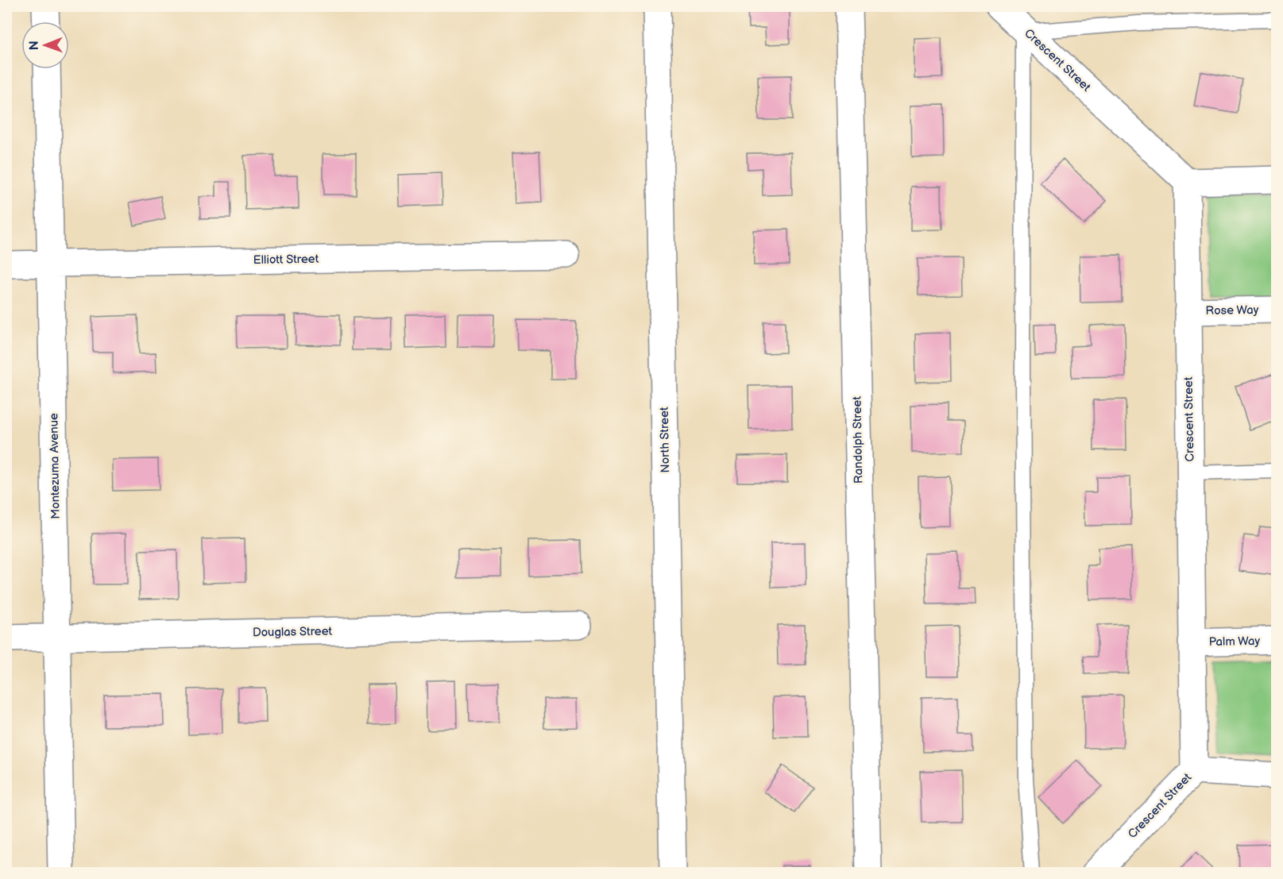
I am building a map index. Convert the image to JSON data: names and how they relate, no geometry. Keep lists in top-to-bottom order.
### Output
{
  "streets": {
    "street": [
      "Crescent Street",
      "Elliott Street",
      "Rose Way",
      "North Street",
      "Randolph Street",
      "Montezuma Avenue",
      "Douglas Street",
      "Palm Way"
    ]
  },
  "crossings": [
    ["Crescent Street", "Rose Way"],
    ["Crescent Street", "Palm Way"],
    ["Elliott Street", "Montezuma Avenue"],
    ["Montezuma Avenue", "Douglas Street"]
  ],
  "north": "left"
}
